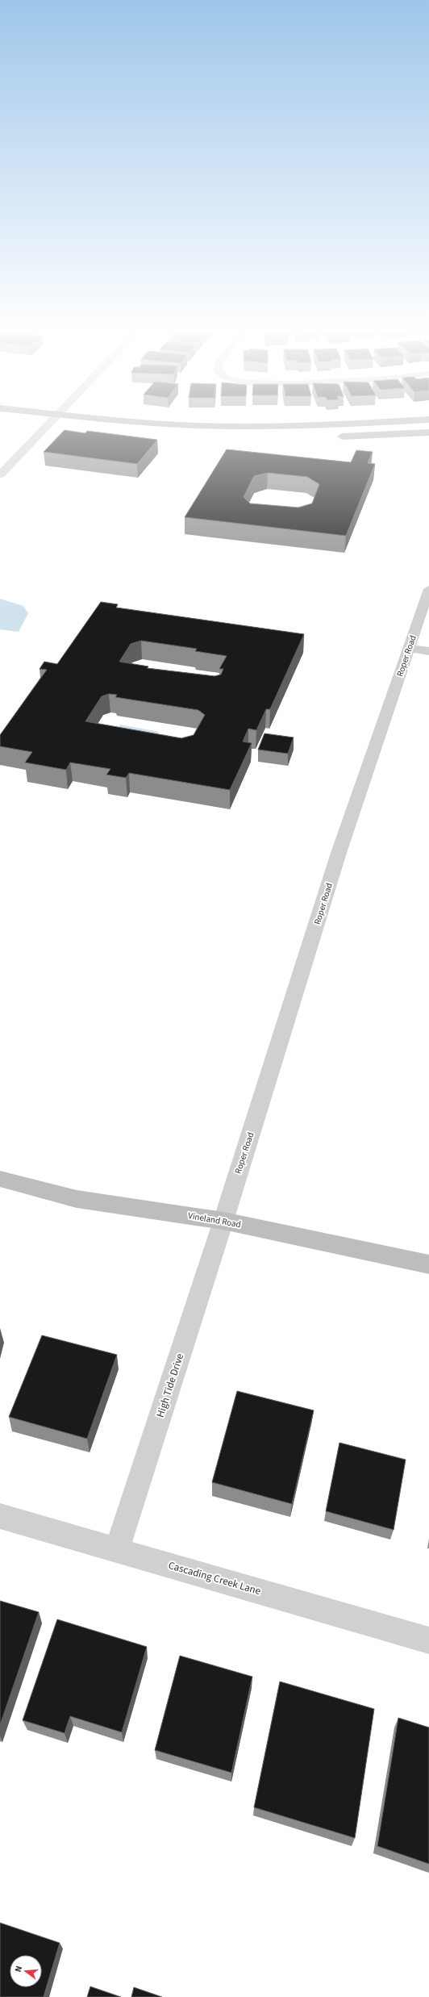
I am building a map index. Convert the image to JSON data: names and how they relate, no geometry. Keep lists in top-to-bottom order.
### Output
{
  "streets": {
    "main road": ["Vineland Road"],
    "street": ["Roper Road", "High Tide Drive", "Cascading Creek Lane"]
  },
  "crossings": [
    ["Roper Road", "Vineland Road"],
    ["Roper Road", "High Tide Drive"],
    ["Vineland Road", "High Tide Drive"],
    ["High Tide Drive", "Cascading Creek Lane"]
  ],
  "north": "left"
}
